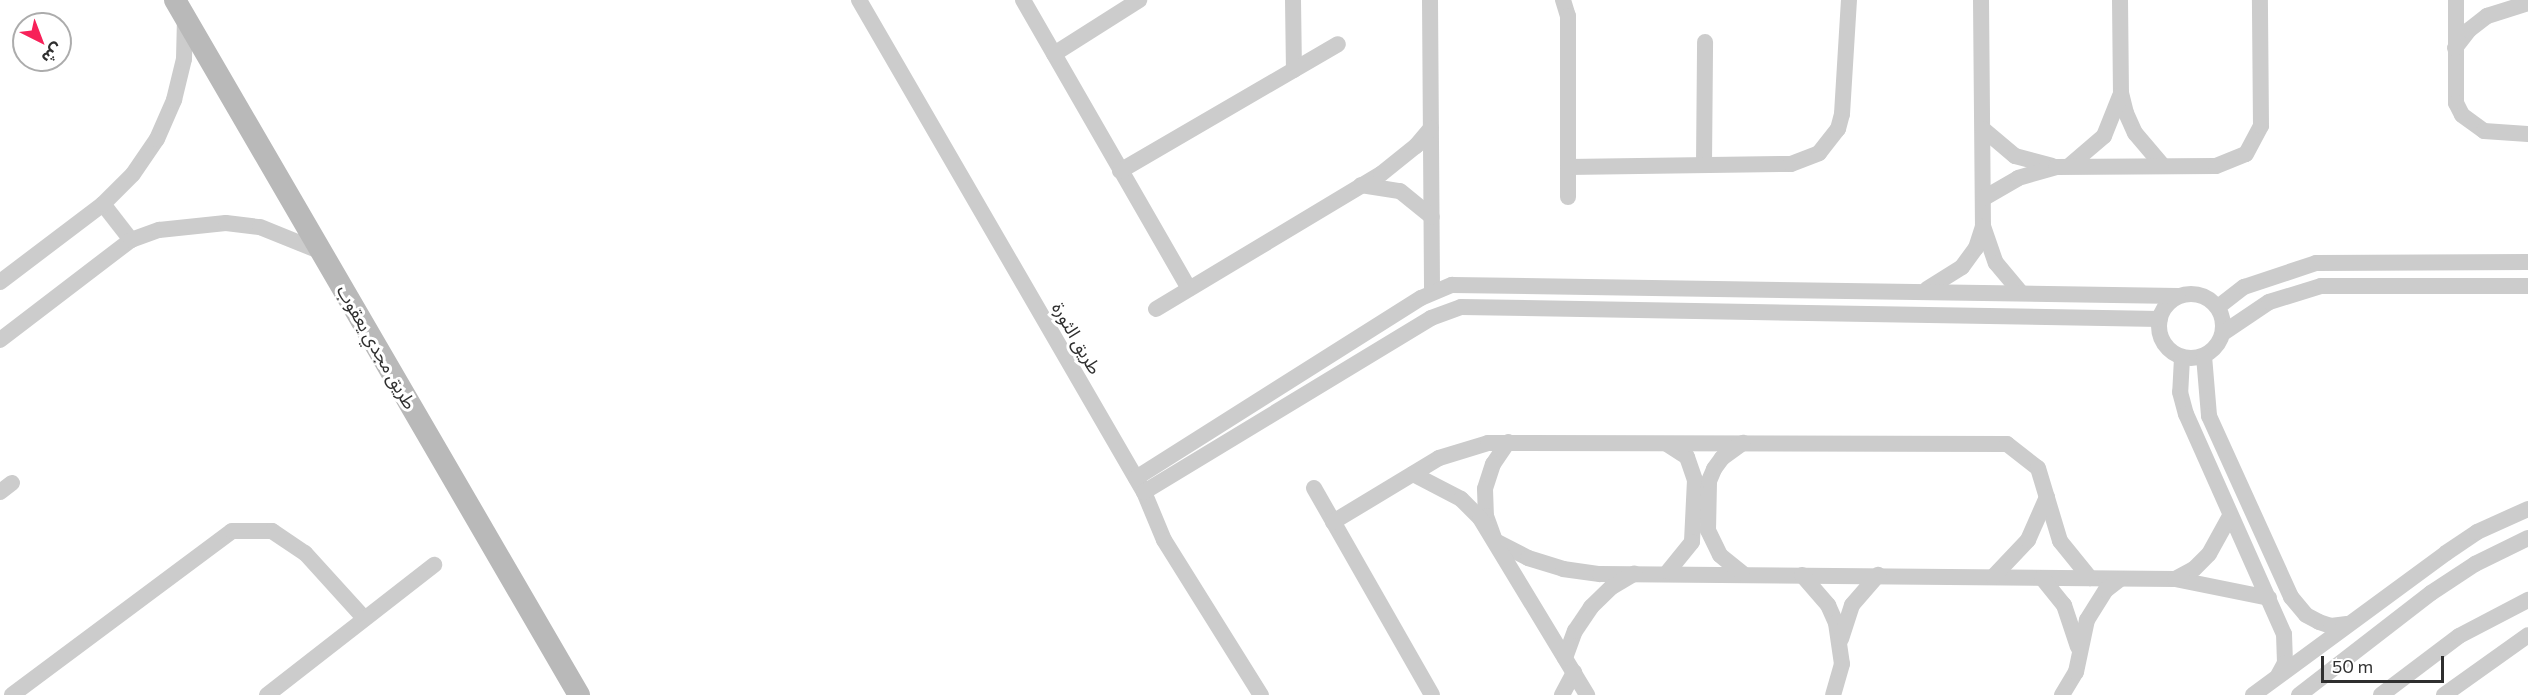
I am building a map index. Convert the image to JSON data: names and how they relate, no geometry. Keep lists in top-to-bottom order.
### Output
{
  "streets": {
    "street": ["طريق الثورة", "طريق مجدي يعقوب"]
  },
  "scale_bar": "50 m",
  "north": "bottom right"
}
